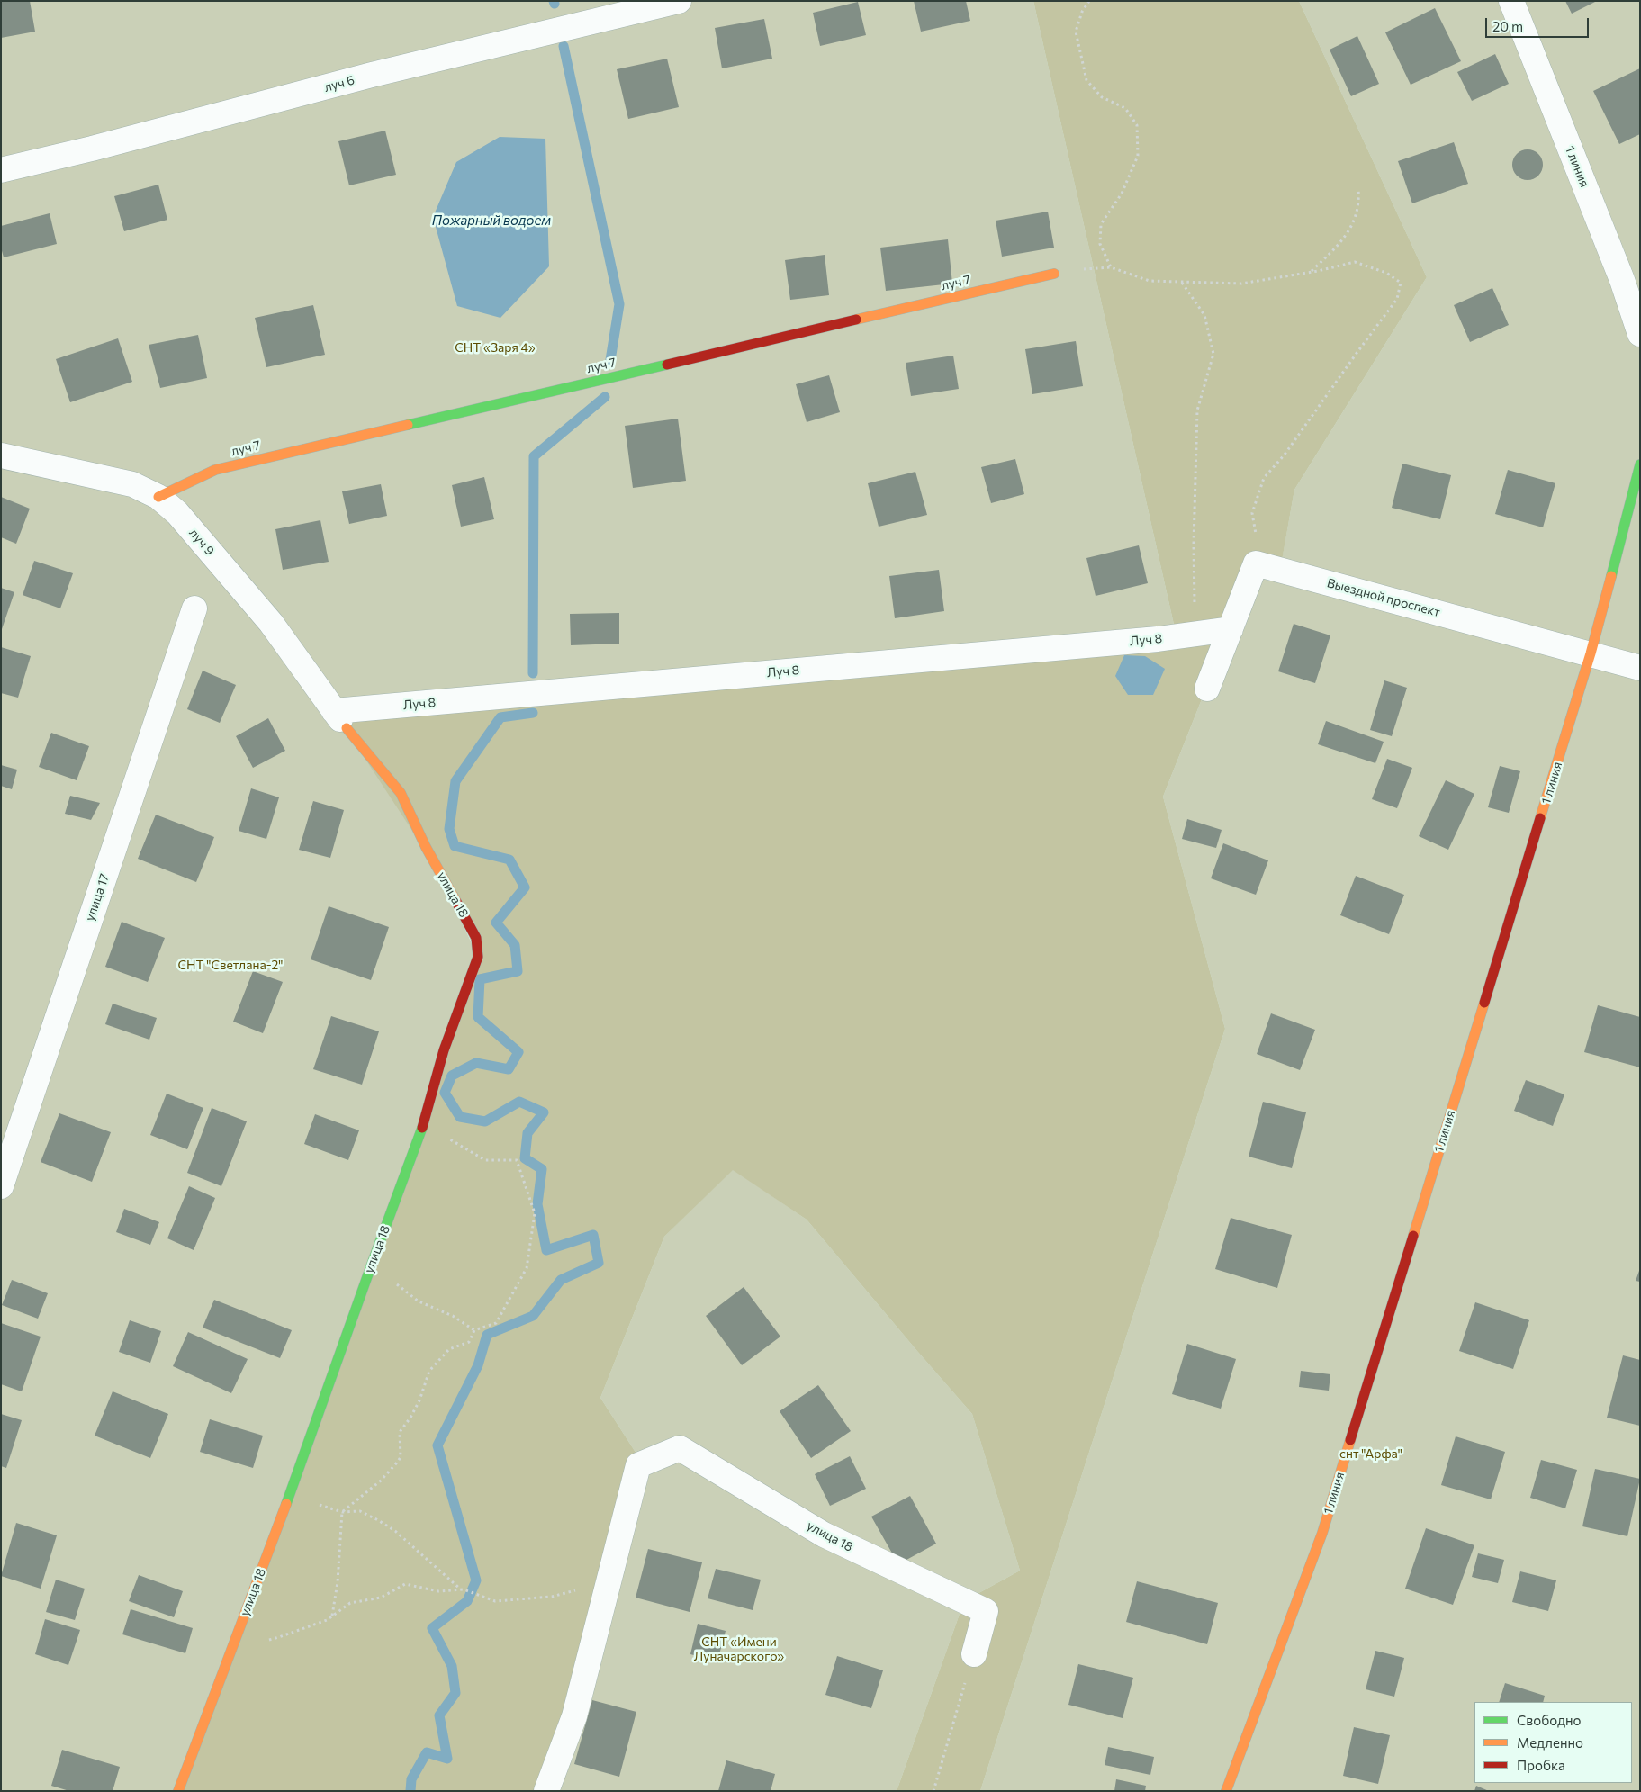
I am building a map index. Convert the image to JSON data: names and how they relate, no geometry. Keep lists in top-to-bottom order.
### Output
{
  "streets": {
    "street": [
      "луч 6",
      "1 линия",
      "луч 7",
      "луч 9",
      "Выездной проспект",
      "Луч 8",
      "улица 18",
      "улица 17"
    ]
  },
  "crossings": [
    ["1 линия", "Выездной проспект"],
    ["луч 7", "луч 9"],
    ["луч 9", "Луч 8"],
    ["луч 9", "улица 18"],
    ["Выездной проспект", "Луч 8"],
    ["Луч 8", "улица 18"]
  ],
  "water": ["Пожарный водоем"],
  "parks": [
    "СНТ «Заря 4»",
    "СНТ \"Светлана-2\"",
    "снт \"Арфа\"",
    "СНТ «Имени Луначарского»"
  ],
  "legend": ["Свободно", "Медленно", "Пробка"],
  "scale_bar": "20 m"
}
